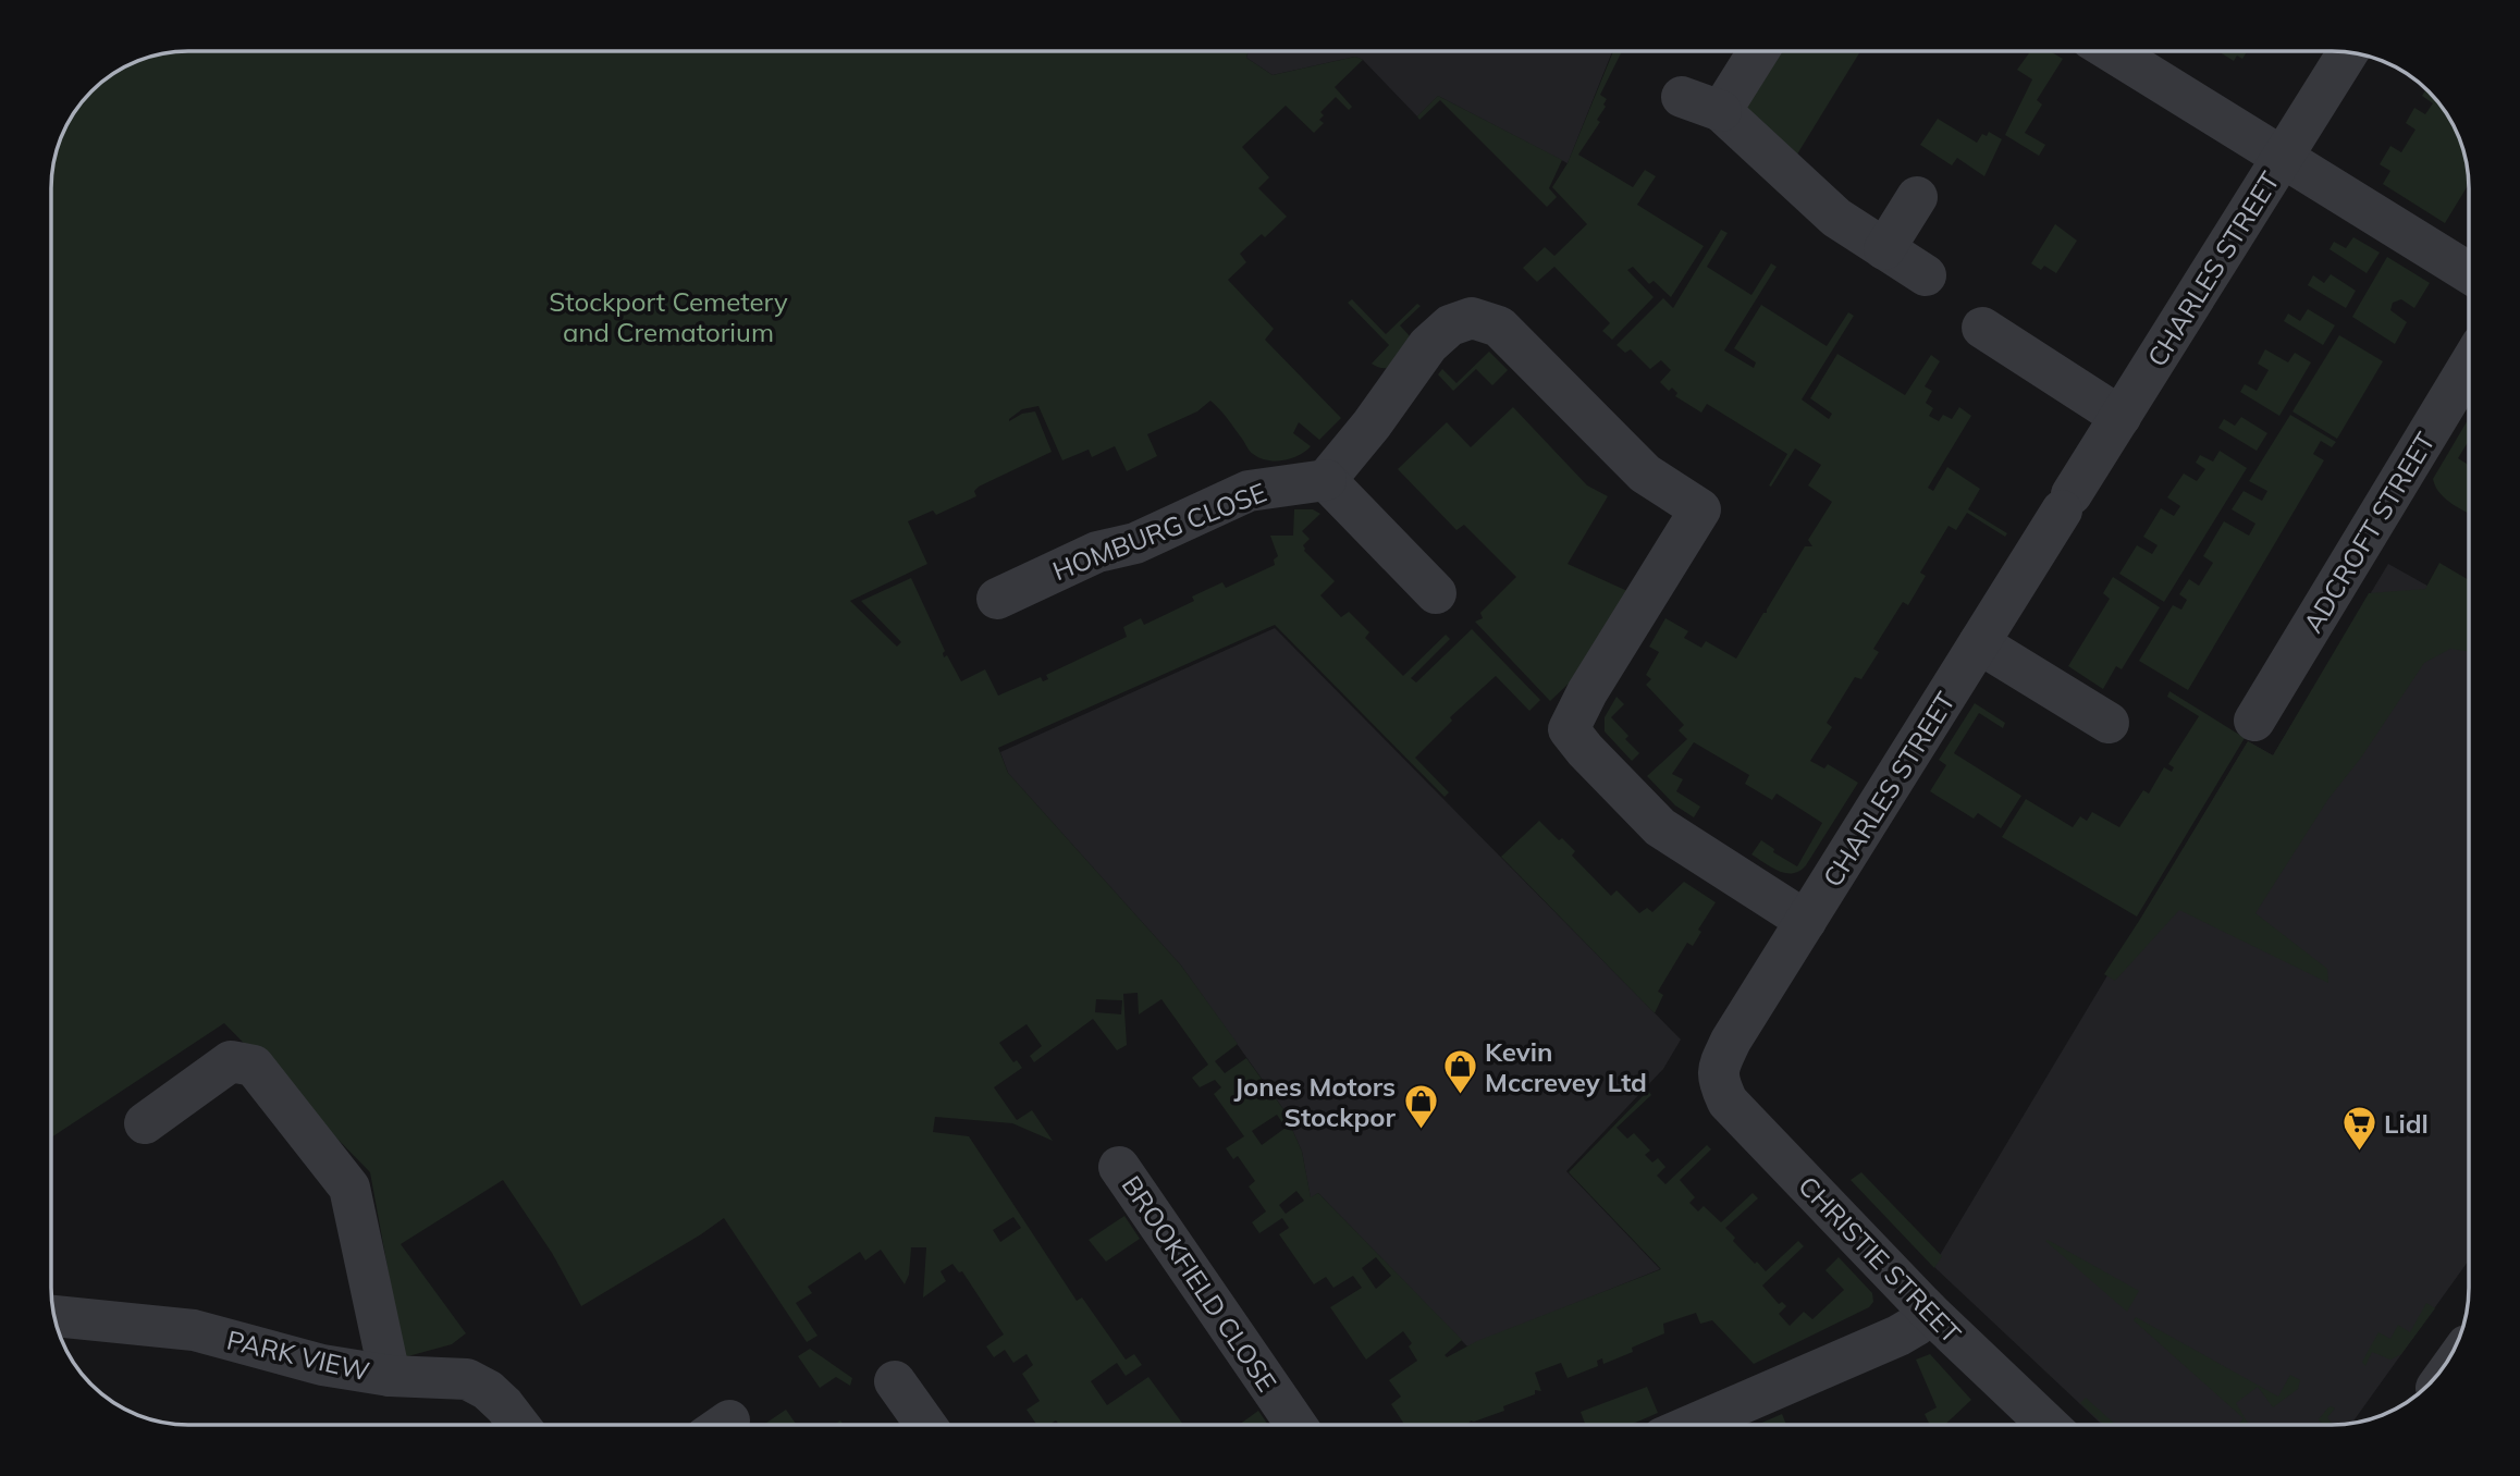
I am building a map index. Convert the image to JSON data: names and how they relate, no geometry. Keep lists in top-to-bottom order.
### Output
{
  "streets": {
    "street": [
      "CHARLES STREET",
      "HOMBURG CLOSE",
      "ADCROFT STREET",
      "CHRISTIE STREET",
      "BROOKFIELD CLOSE",
      "PARK VIEW"
    ]
  },
  "crossings": [
    ["CHARLES STREET", "CHRISTIE STREET"]
  ],
  "parks": ["Stockport Cemetery and Crematorium"],
  "places": {
    "shop": ["Kevin Mccrevey Ltd", "Jones Motors Stockpor"],
    "supermarket": ["Lidl"]
  }
}
